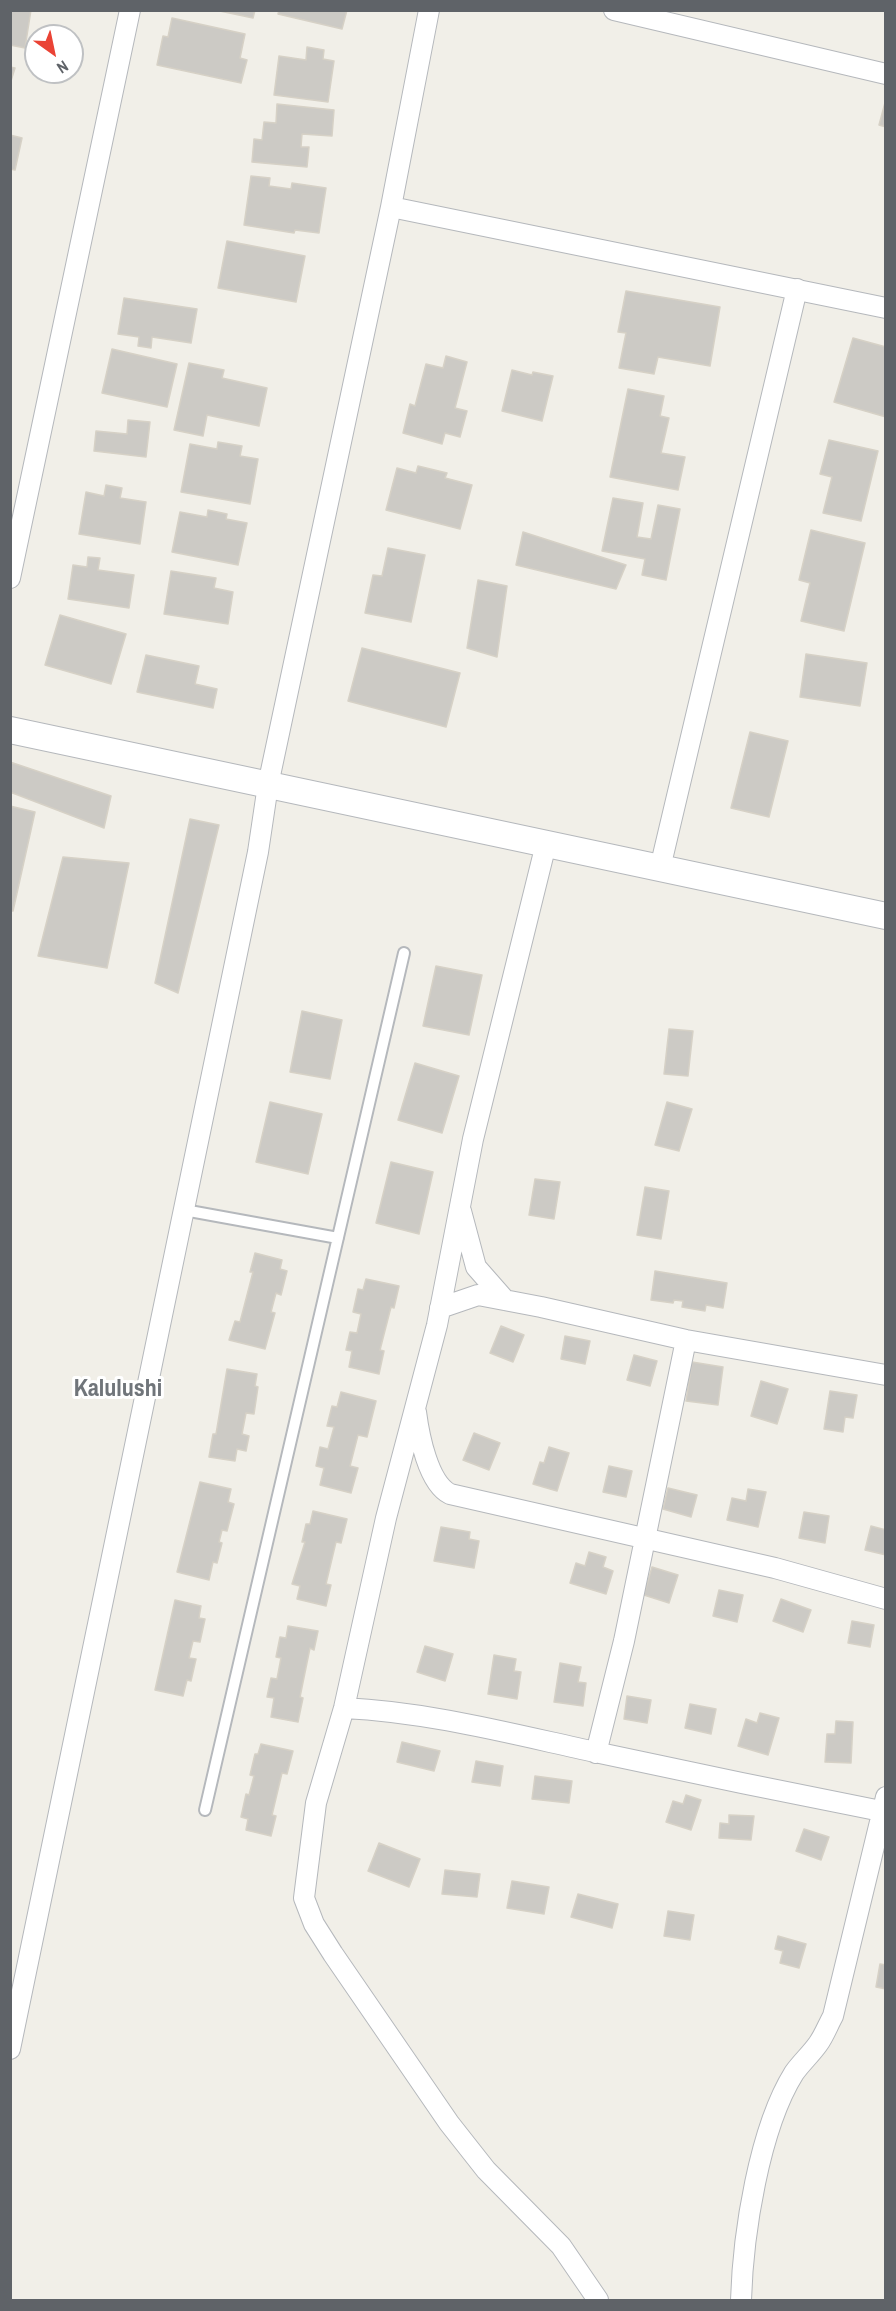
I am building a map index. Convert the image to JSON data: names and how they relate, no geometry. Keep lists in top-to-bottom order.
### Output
{
  "districts": ["Kalulushi"],
  "north": "bottom right"
}
